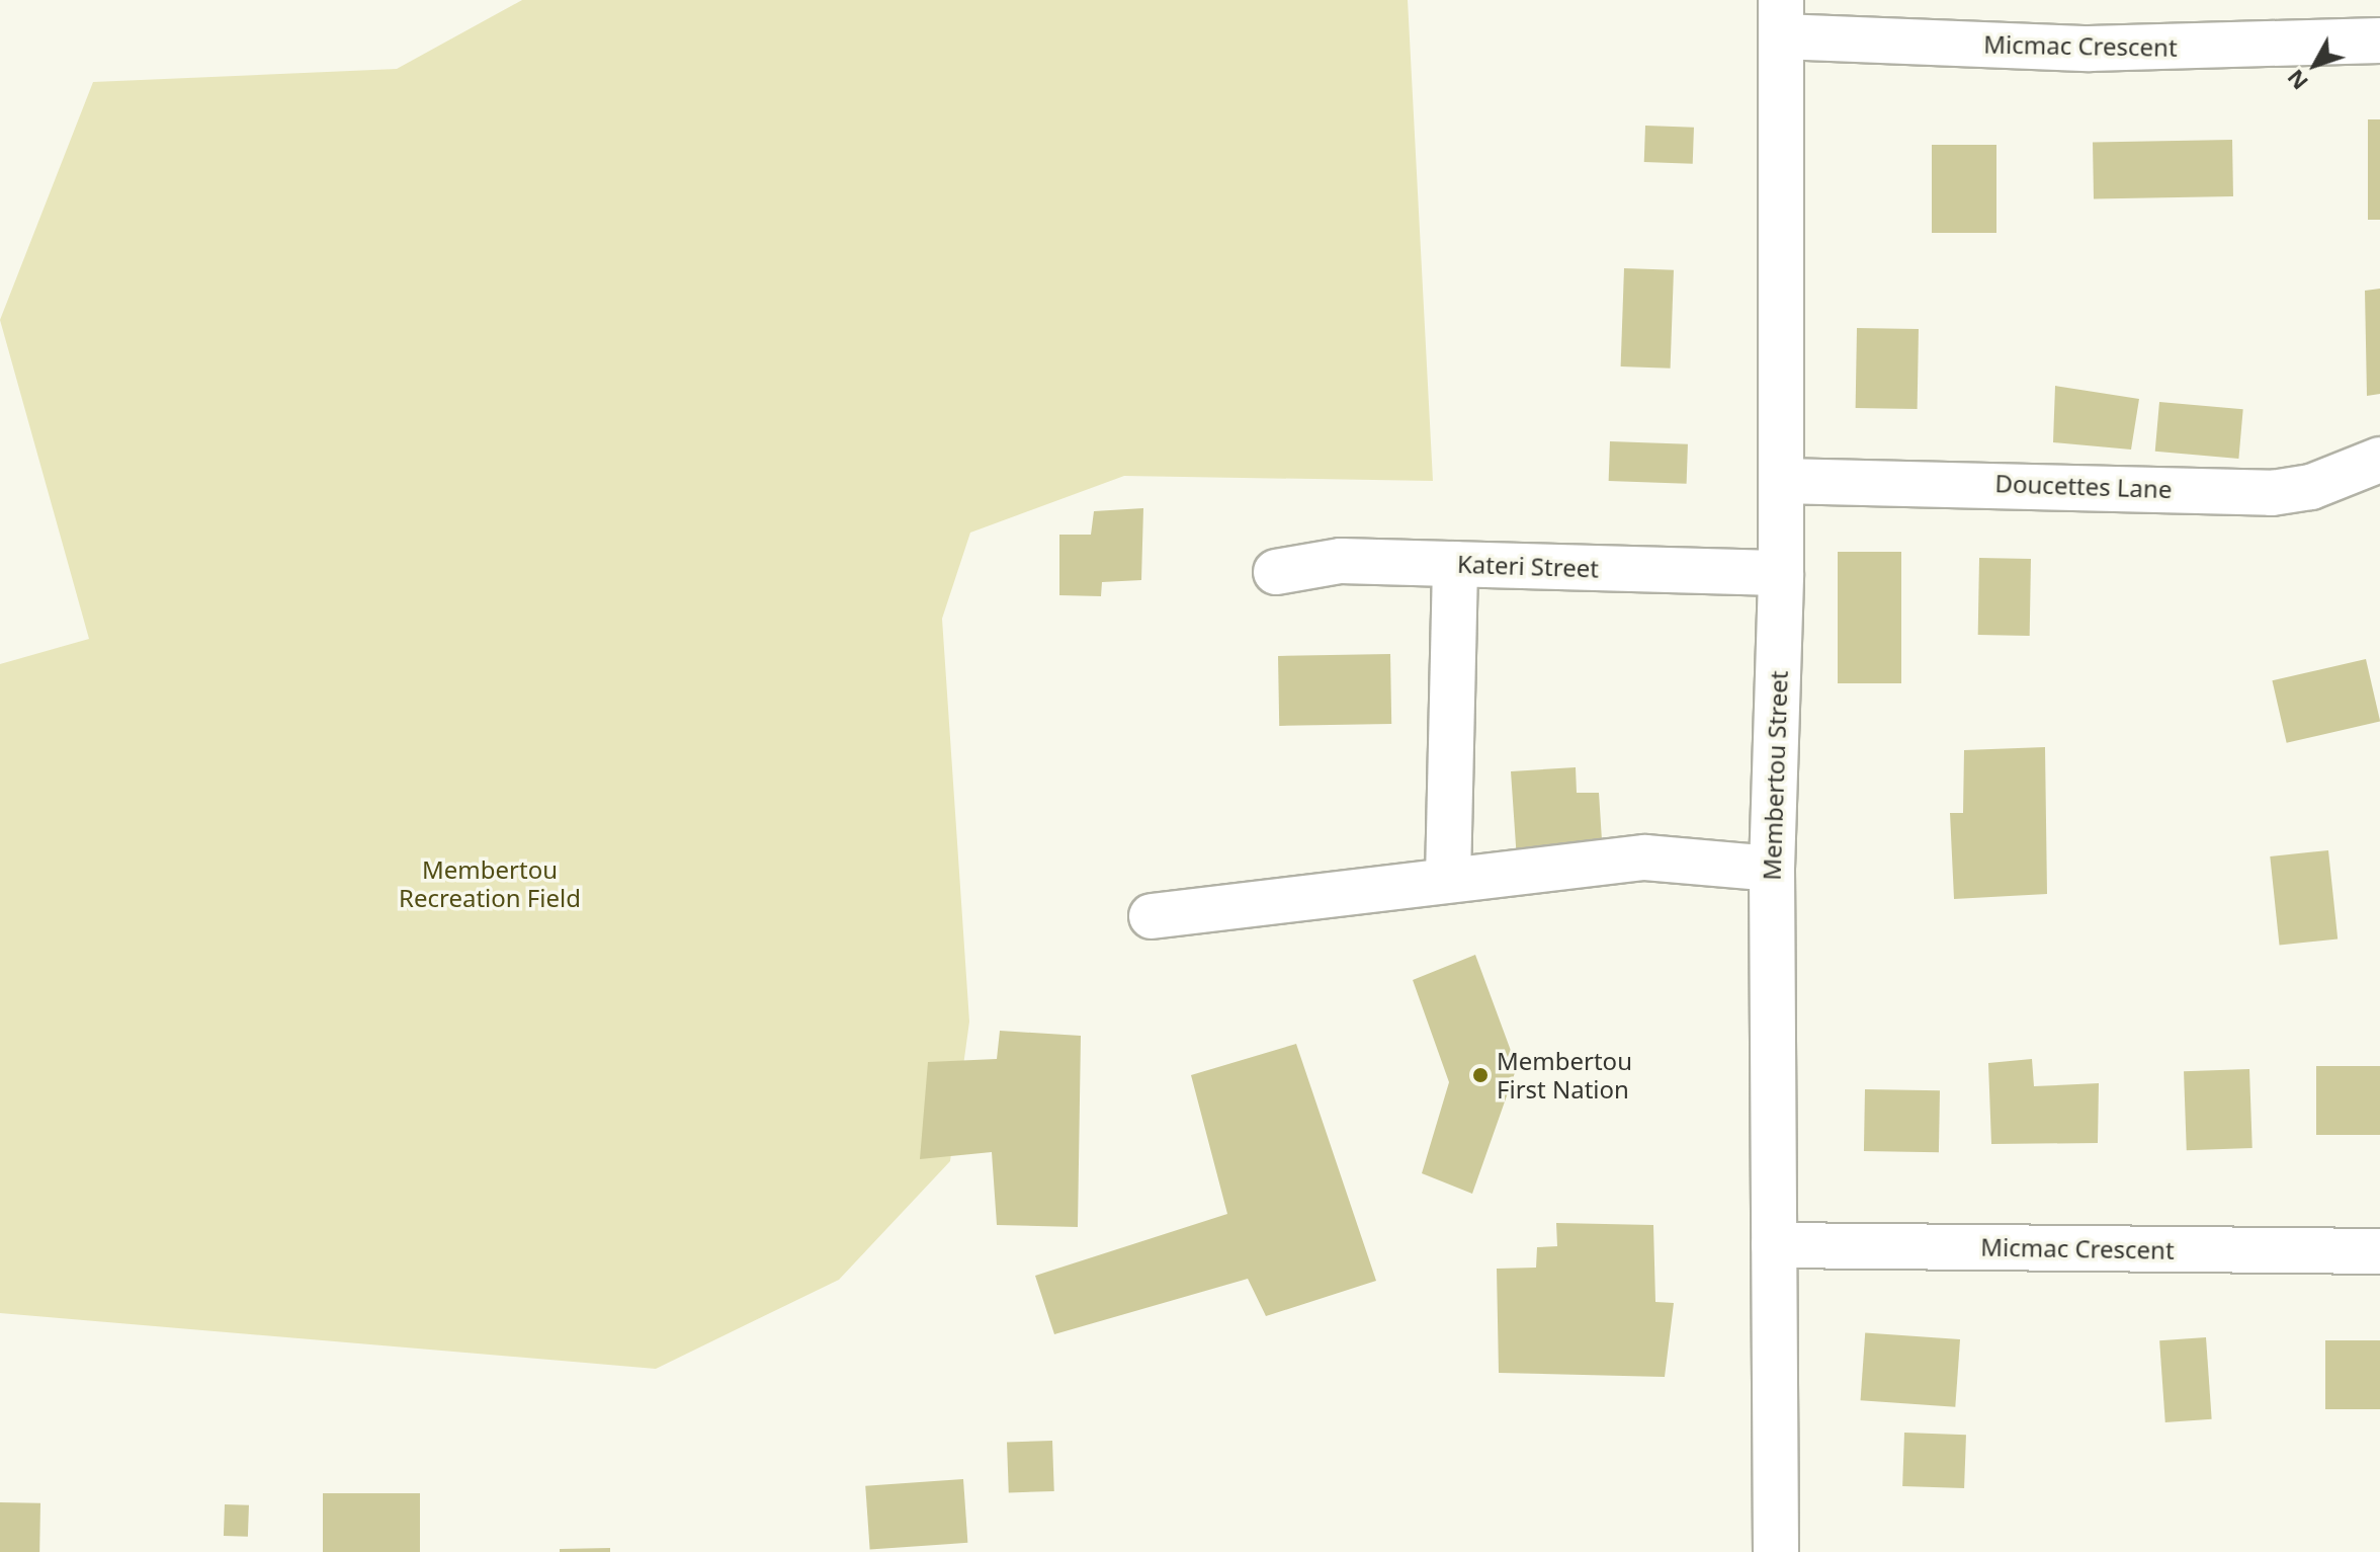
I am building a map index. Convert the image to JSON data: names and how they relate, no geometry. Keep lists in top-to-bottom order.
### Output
{
  "streets": {
    "street": [
      "Micmac Crescent",
      "Doucettes Lane",
      "Kateri Street",
      "Membertou Street"
    ]
  },
  "crossings": [
    ["Micmac Crescent", "Membertou Street"],
    ["Doucettes Lane", "Membertou Street"],
    ["Kateri Street", "Membertou Street"]
  ],
  "parks": ["Membertou Recreation Field"],
  "places": ["Membertou First Nation"],
  "north": "bottom left"
}
